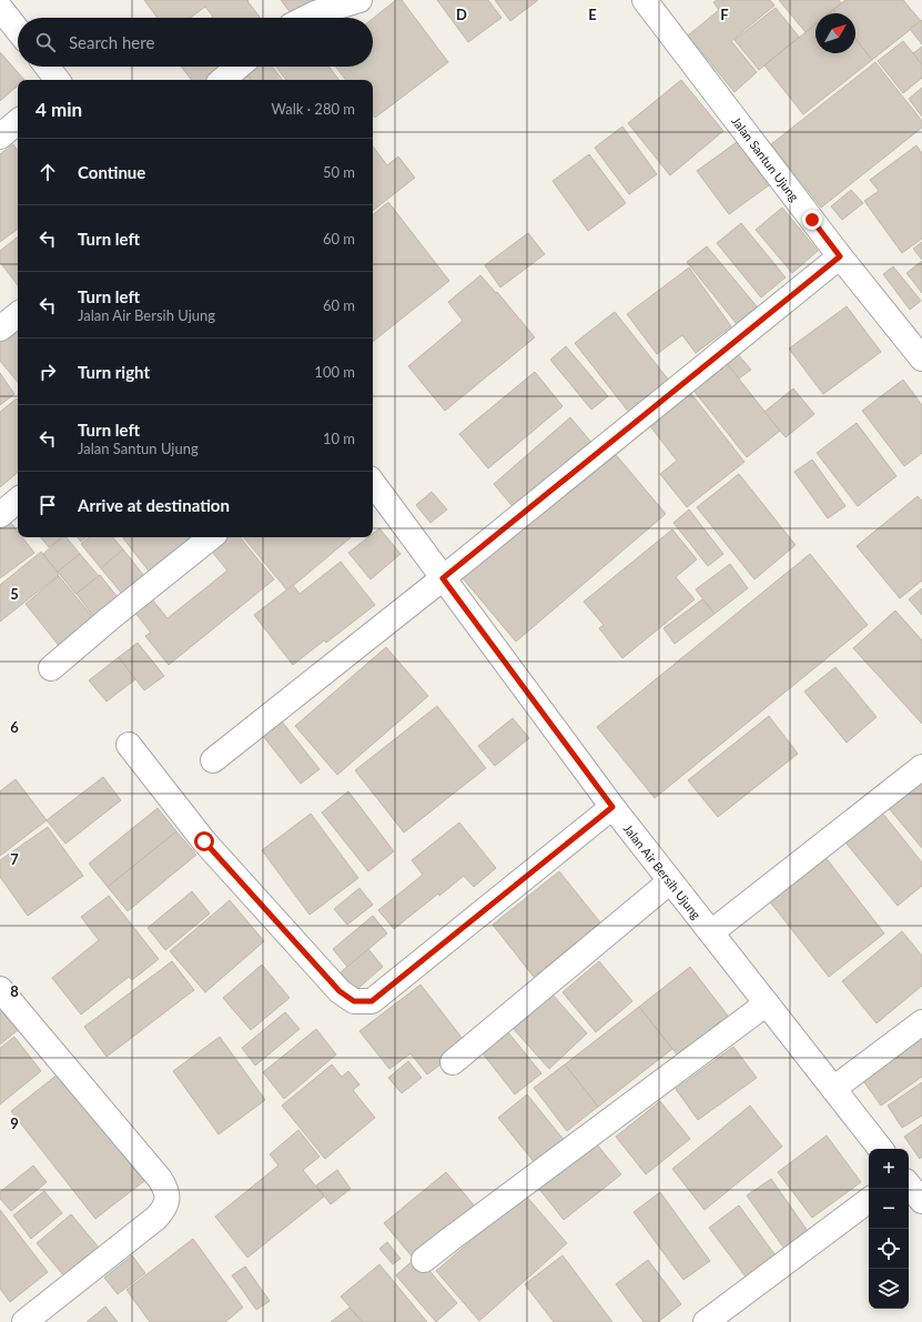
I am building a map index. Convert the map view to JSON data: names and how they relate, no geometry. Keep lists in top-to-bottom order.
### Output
{
  "streets": {
    "street": ["Jalan Santun Ujung", "Jalan Air Bersih Ujung"]
  },
  "north": "top right",
  "page": {
    "search": "Search here",
    "heading": ["4 min", "Walk · 280 m"],
    "list": [
      ["Continue", "50 m"],
      ["Turn left", "60 m"],
      ["Turn left", "Jalan Air Bersih Ujung", "60 m"],
      ["Turn right", "100 m"],
      ["Turn left", "Jalan Santun Ujung", "10 m"],
      "Arrive at destination"
    ],
    "map_buttons": ["+", "−"]
  },
  "grid": {
    "columns": ["D", "E", "F"],
    "rows": [
      "5",
      "6",
      "7",
      "8",
      "9"
    ]
  }
}
